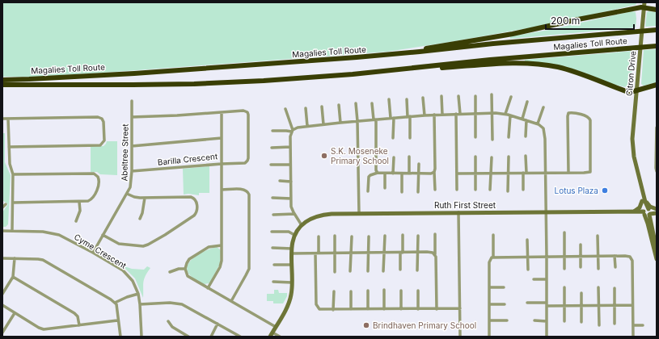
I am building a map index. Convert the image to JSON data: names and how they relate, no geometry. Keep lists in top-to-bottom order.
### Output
{
  "streets": {
    "highway": ["Magalies Toll Route"],
    "street": [
      "Citron Drive",
      "Abeltree Street",
      "Barilla Crescent",
      "Ruth First Street",
      "Cyme Crescent"
    ]
  },
  "crossings": [
    ["Citron Drive", "Ruth First Street"],
    ["Abeltree Street", "Barilla Crescent"],
    ["Abeltree Street", "Cyme Crescent"]
  ],
  "places": ["S.K. Moseneke Primary School", "Lotus Plaza", "Brindhaven Primary School"],
  "scale_bar": "200 m"
}
